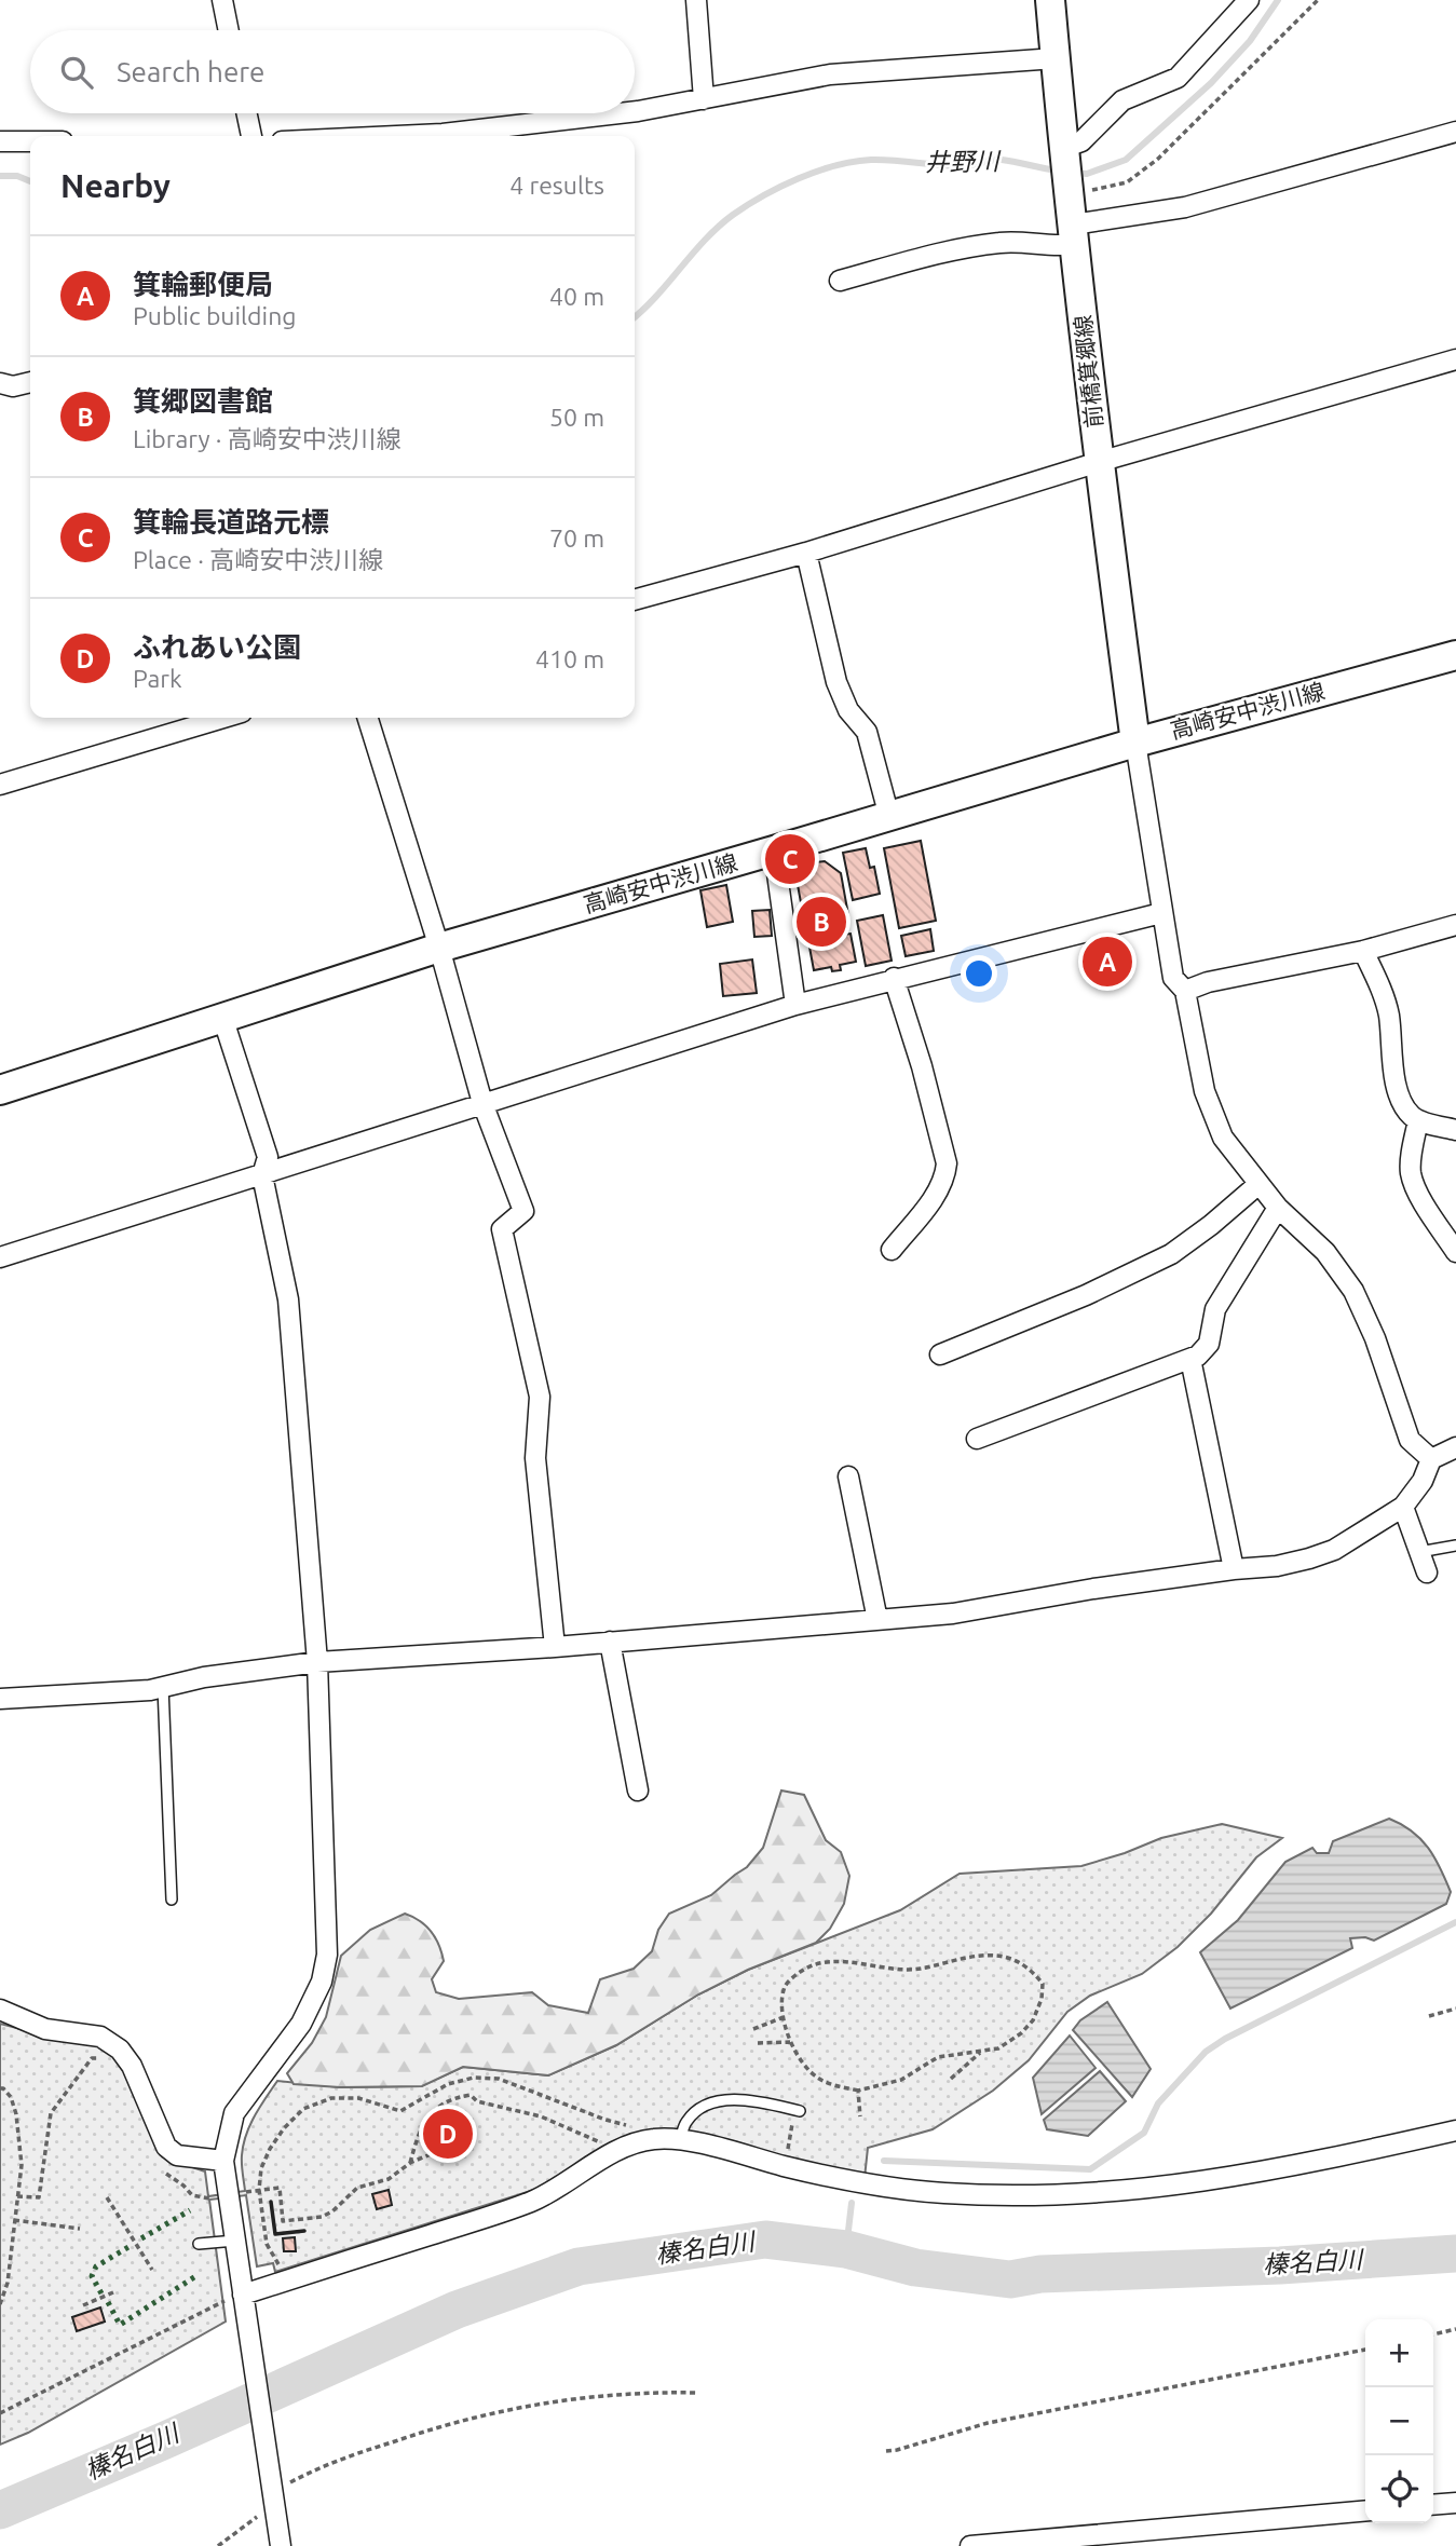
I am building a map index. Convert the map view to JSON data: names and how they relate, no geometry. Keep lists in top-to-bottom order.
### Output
{
  "streets": {
    "main road": ["前橋箕郷線", "高崎安中渋川線"]
  },
  "crossings": [
    ["前橋箕郷線", "高崎安中渋川線"]
  ],
  "water": ["井野川", "榛名白川"],
  "page": {
    "search": "Search here",
    "heading": ["Nearby", "4 results"],
    "list": [
      {
        "mark": "A",
        "name": "箕輪郵便局",
        "note": "Public building",
        "value": "40 m"
      },
      {
        "mark": "B",
        "name": "箕郷図書館",
        "note": "Library · 高崎安中渋川線",
        "value": "50 m"
      },
      {
        "mark": "C",
        "name": "箕輪長道路元標",
        "note": "Place · 高崎安中渋川線",
        "value": "70 m"
      },
      {
        "mark": "D",
        "name": "ふれあい公園",
        "note": "Park",
        "value": "410 m"
      }
    ],
    "pins": [
      "C",
      "B",
      "A",
      "D"
    ],
    "map_buttons": ["+", "−"]
  }
}
